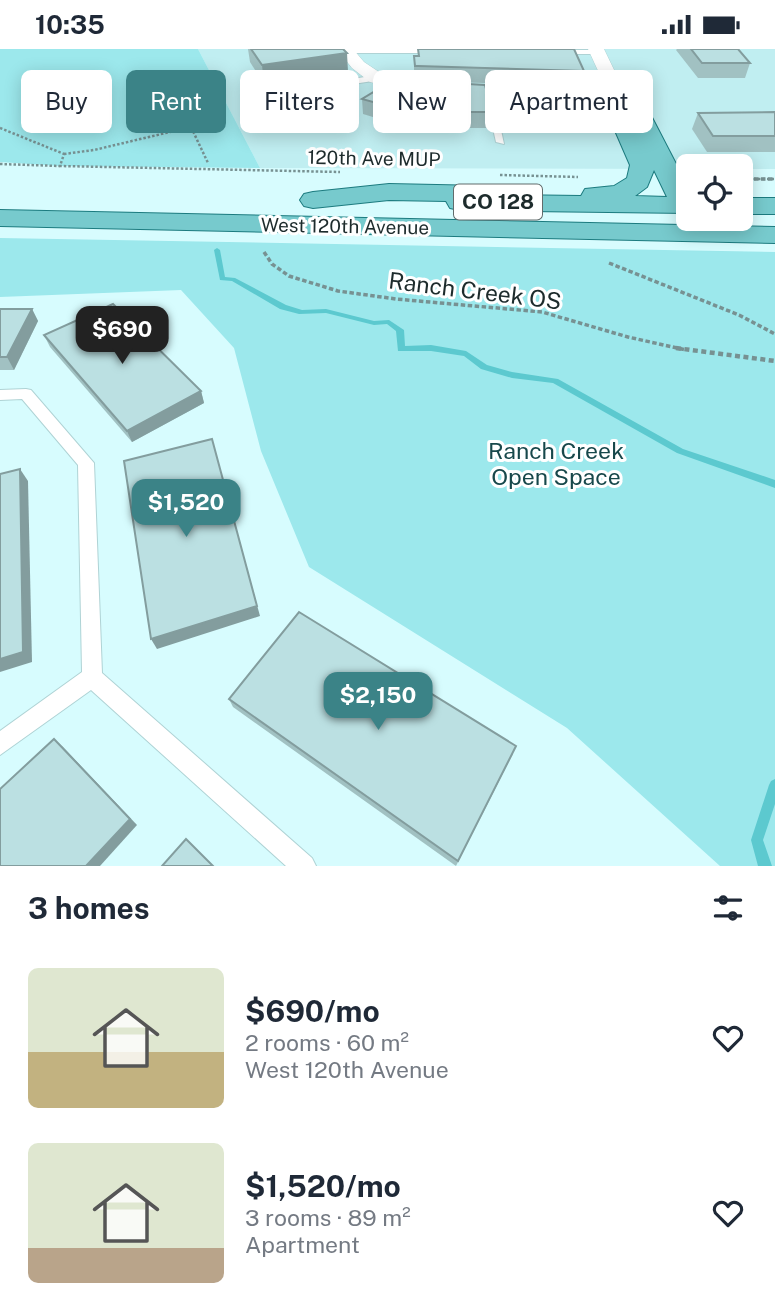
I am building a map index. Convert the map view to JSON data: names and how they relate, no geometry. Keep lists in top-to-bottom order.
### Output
{
  "streets": {
    "main road": ["CO 128", "West 120th Avenue"],
    "path": ["120th Ave MUP", "Ranch Creek OS"]
  },
  "parks": ["Ranch Creek Open Space"],
  "page": {
    "status": "10:35",
    "chip": [
      "Buy",
      "Rent",
      "Filters",
      "New",
      "Apartment"
    ],
    "price": ["$690", "$1,520", "$2,150"],
    "heading": "3 homes",
    "list": [
      {
        "name": "$690/mo",
        "note": "2 rooms · 60 m² · West 120th Avenue"
      },
      {
        "name": "$1,520/mo",
        "note": "3 rooms · 89 m² · Apartment"
      }
    ]
  }
}
